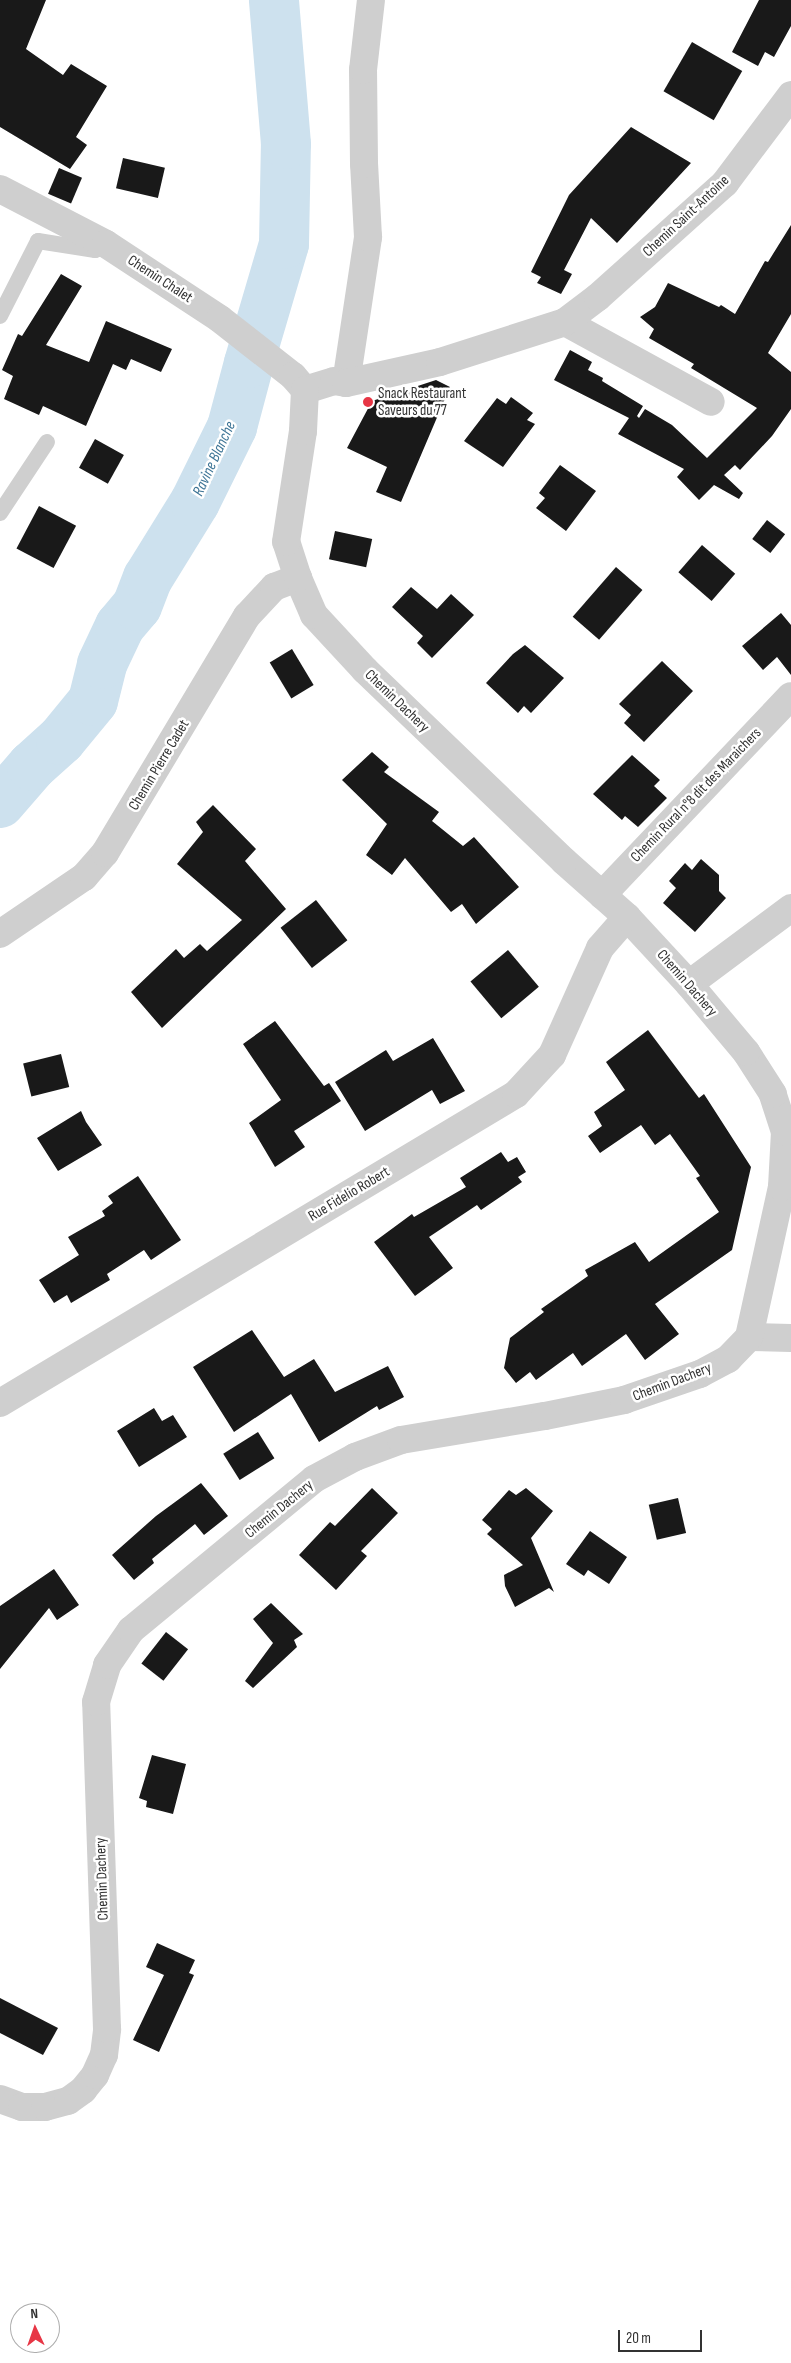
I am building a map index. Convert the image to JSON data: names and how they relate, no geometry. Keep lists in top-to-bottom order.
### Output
{
  "streets": {
    "street": [
      "Chemin Saint-Antoine",
      "Chemin Chalet",
      "Chemin Dachery",
      "Chemin Pierre Cadet",
      "Chemin Rural n°8 dit des Maraichers",
      "Rue Fidelio Robert"
    ]
  },
  "crossings": [
    ["Chemin Saint-Antoine", "Chemin Chalet"],
    ["Chemin Saint-Antoine", "Chemin Dachery"],
    ["Chemin Chalet", "Chemin Dachery"],
    ["Chemin Dachery", "Chemin Pierre Cadet"],
    ["Chemin Dachery", "Chemin Rural n°8 dit des Maraichers"],
    ["Chemin Dachery", "Rue Fidelio Robert"]
  ],
  "water": ["Ravine Blanche"],
  "places": ["Snack Restaurant Saveurs du 77"],
  "scale_bar": "20 m",
  "north": "top"
}
